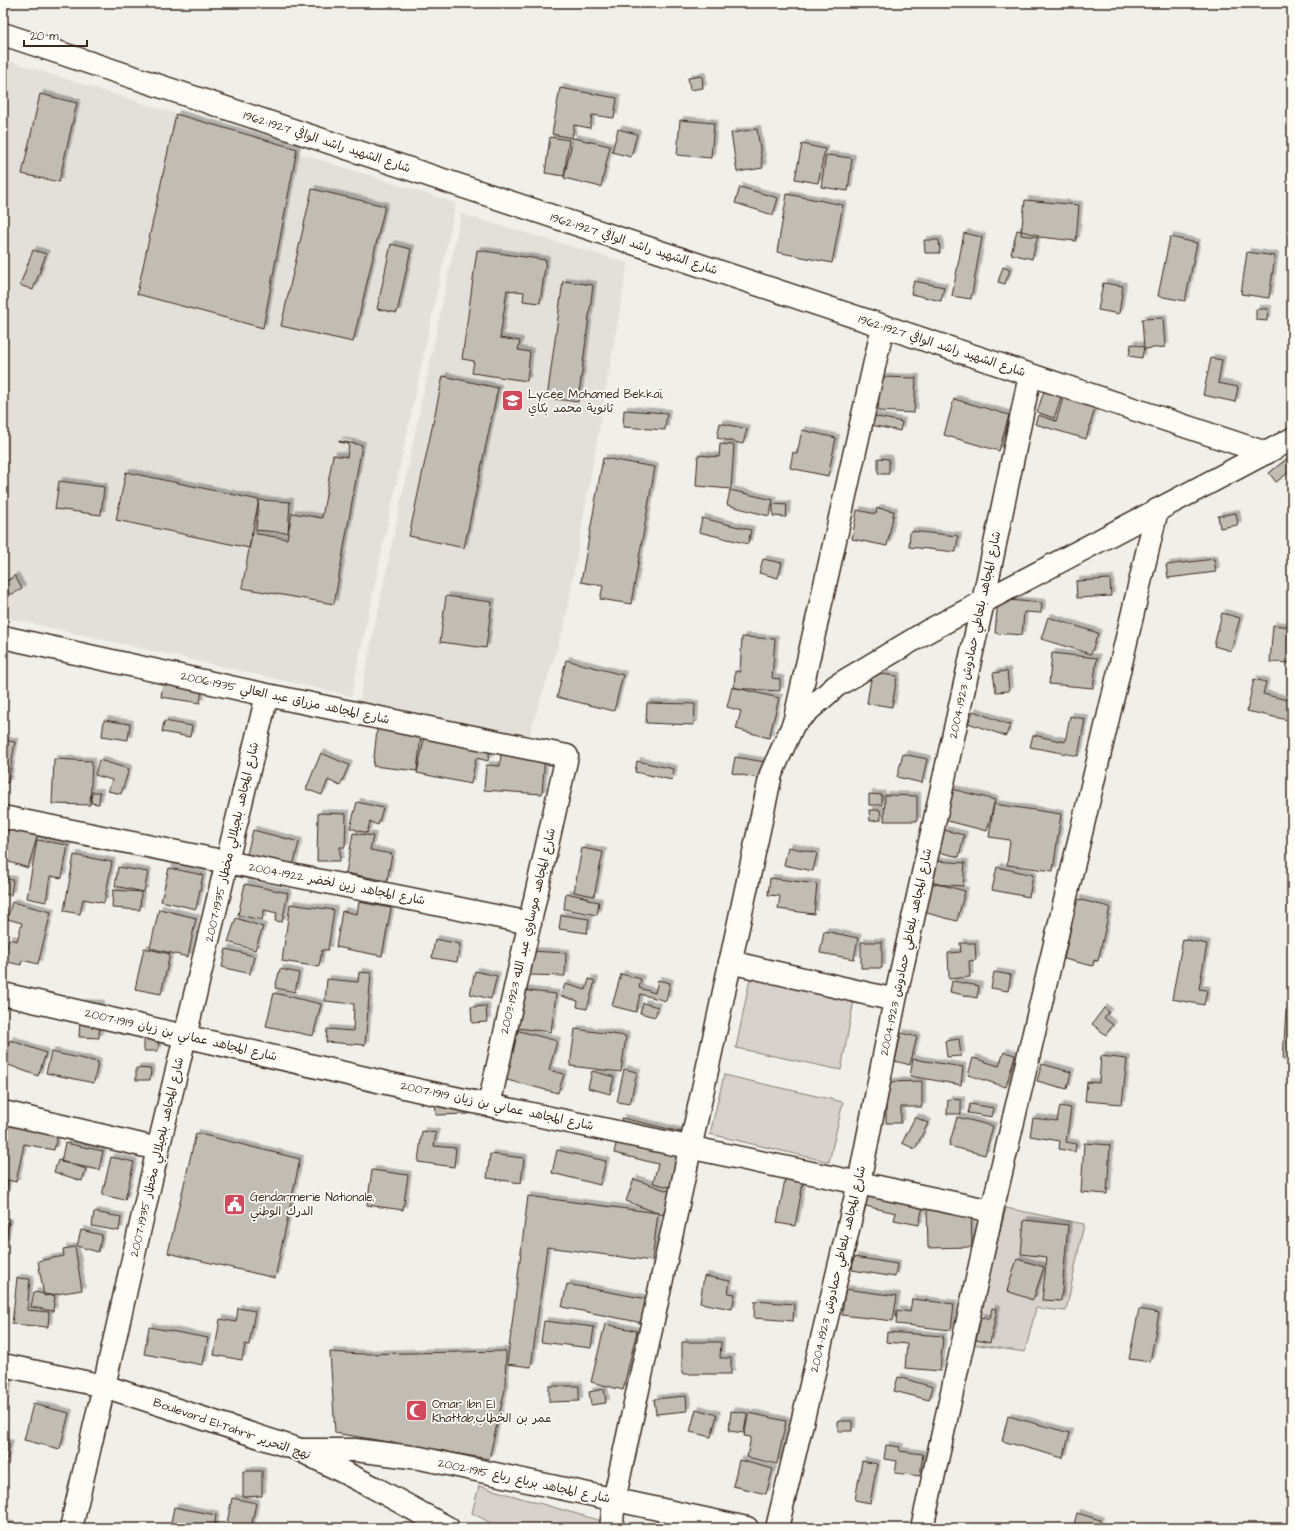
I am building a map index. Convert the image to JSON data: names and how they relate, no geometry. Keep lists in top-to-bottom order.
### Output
{
  "streets": {
    "street": [
      "شارع الشهيد راشد الوافي 1927-1962",
      "شارع المجاهد بلعاطي حمادوش 1923-2004",
      "شارع المجاهد مزراق عبد العالي 1935-2006",
      "شارع المجاهد بلجيلالي مخطار 1935-2007",
      "شارع المجاهد زين لخضر 1922-2004",
      "شارع المجاهد موساوي عبد الله 1923-2003",
      "شارع المجاهد عماني بن زيان 1919-2007",
      "Boulevard El-Tahrir نهج التحرير",
      "شار ع المجاهد برباع رباع 1915-2002"
    ]
  },
  "crossings": [
    ["شارع الشهيد راشد الوافي 1927-1962", "شارع المجاهد بلعاطي حمادوش 1923-2004"],
    ["شارع المجاهد بلعاطي حمادوش 1923-2004", "شارع المجاهد عماني بن زيان 1919-2007"],
    ["شارع المجاهد مزراق عبد العالي 1935-2006", "شارع المجاهد بلجيلالي مخطار 1935-2007"],
    ["شارع المجاهد مزراق عبد العالي 1935-2006", "شارع المجاهد موساوي عبد الله 1923-2003"],
    ["شارع المجاهد بلجيلالي مخطار 1935-2007", "شارع المجاهد زين لخضر 1922-2004"],
    ["شارع المجاهد بلجيلالي مخطار 1935-2007", "شارع المجاهد عماني بن زيان 1919-2007"],
    ["شارع المجاهد بلجيلالي مخطار 1935-2007", "Boulevard El-Tahrir نهج التحرير"],
    ["شارع المجاهد زين لخضر 1922-2004", "شارع المجاهد موساوي عبد الله 1923-2003"],
    ["شارع المجاهد موساوي عبد الله 1923-2003", "شارع المجاهد عماني بن زيان 1919-2007"],
    ["Boulevard El-Tahrir نهج التحرير", "شار ع المجاهد برباع رباع 1915-2002"]
  ],
  "places": {
    "school or university": ["Lycée Mohamed Bekkaï, ثانوية محمد بكاي"],
    "public building": ["Gendarmerie Nationale, الدرك الوطني"],
    "mosque": ["Omar Ibn El Khattab;عمر بن الخطاب"]
  },
  "scale_bar": "20 m"
}
